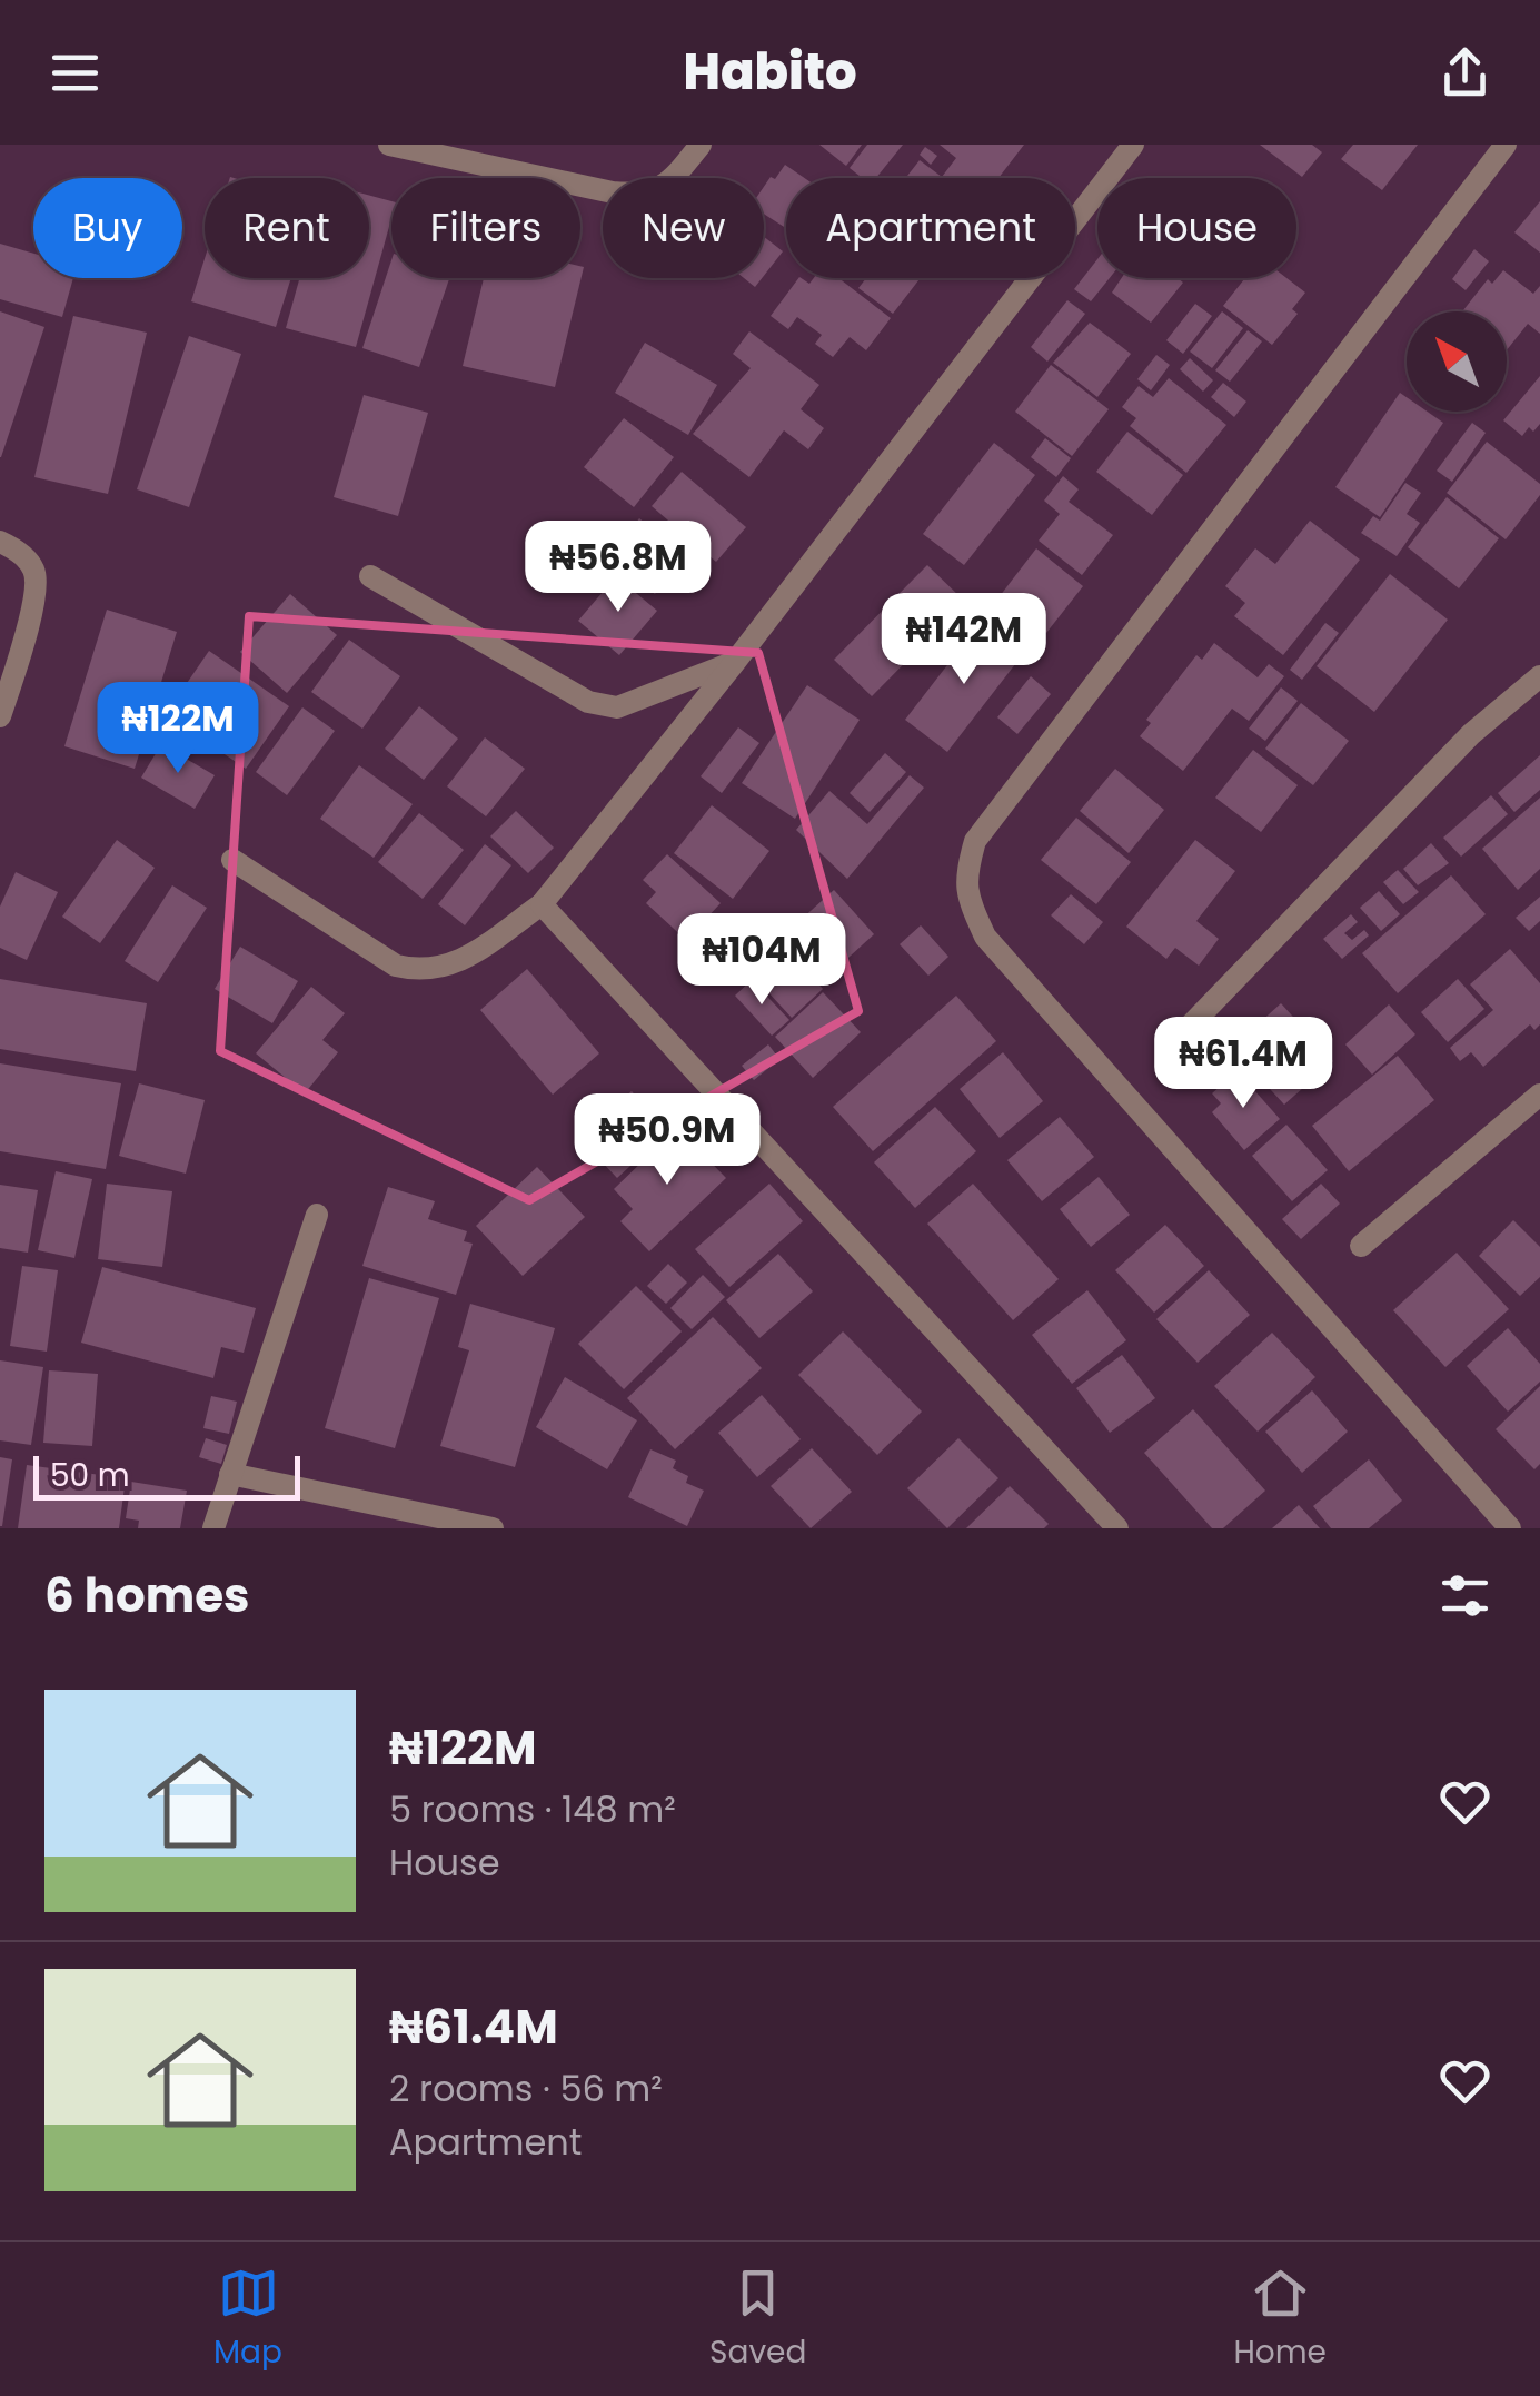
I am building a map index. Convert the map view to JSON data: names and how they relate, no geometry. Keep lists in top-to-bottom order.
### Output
{
  "scale_bar": "50 m",
  "north": "top left",
  "page": {
    "header": "Habito",
    "chip": [
      "Buy",
      "Rent",
      "Filters",
      "New",
      "Apartment",
      "House"
    ],
    "price": [
      "₦56.8M",
      "₦142M",
      "₦122M",
      "₦104M",
      "₦61.4M",
      "₦50.9M"
    ],
    "scale": "50 m",
    "heading": "6 homes",
    "list": [
      {
        "name": "₦122M",
        "note": "5 rooms · 148 m² · House"
      },
      {
        "name": "₦61.4M",
        "note": "2 rooms · 56 m² · Apartment"
      }
    ],
    "tabs": ["Map", "Saved", "Home"]
  }
}
